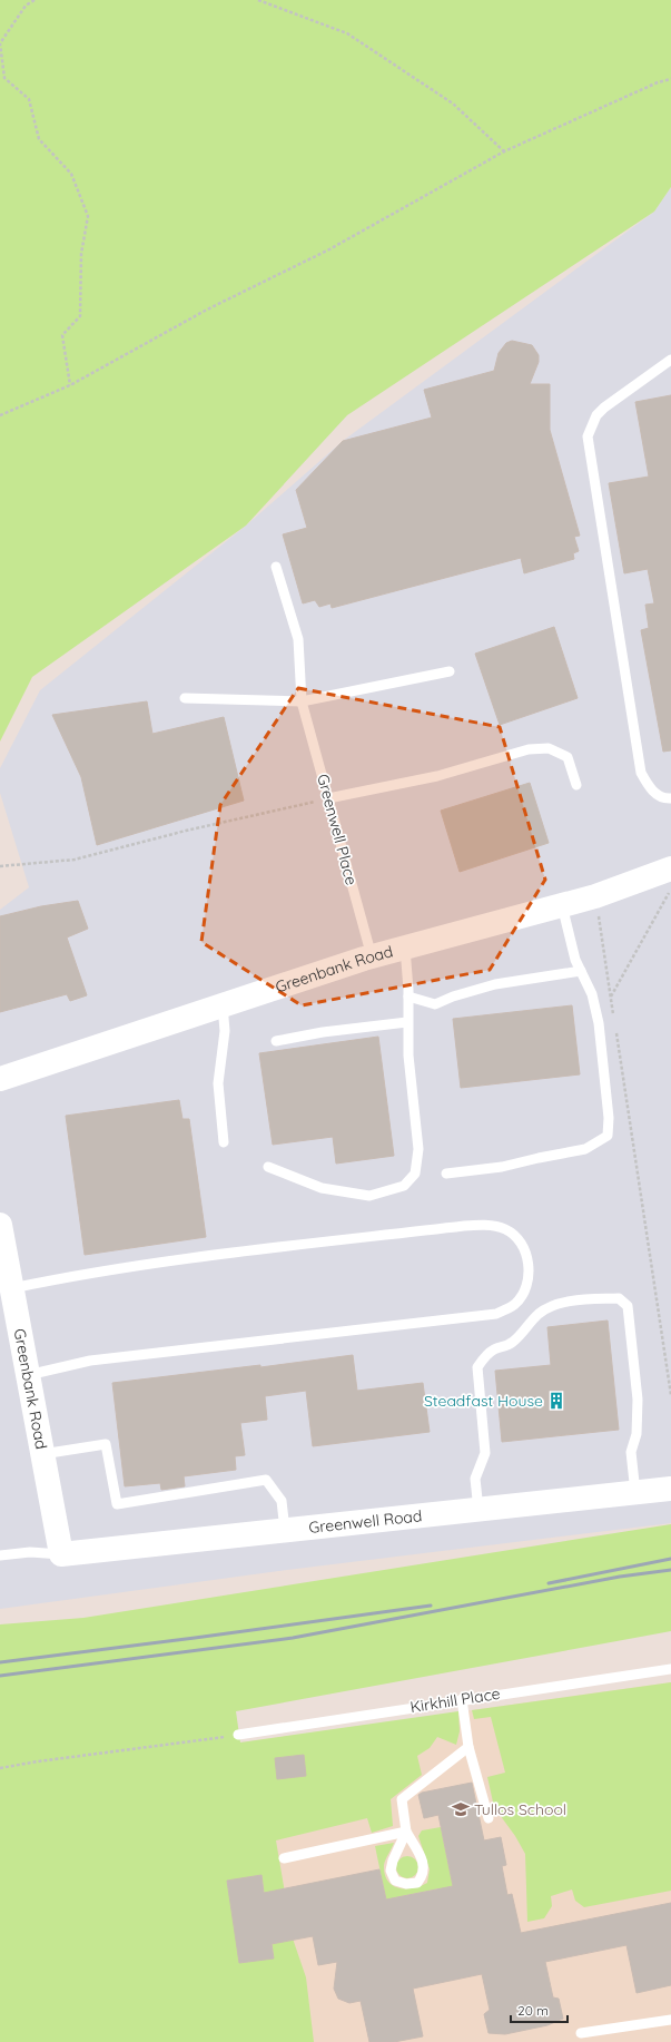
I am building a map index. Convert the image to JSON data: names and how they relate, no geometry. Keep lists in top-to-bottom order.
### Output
{
  "streets": {
    "street": ["Greenbank Road", "Greenwell Road"],
    "lane": ["Greenwell Place", "Kirkhill Place"]
  },
  "crossings": [
    ["Greenwell Place", "Greenbank Road"],
    ["Greenbank Road", "Greenwell Road"]
  ],
  "places": {
    "building": ["Steadfast House"],
    "school or university": ["Tullos School"]
  },
  "scale_bar": "20 m"
}
